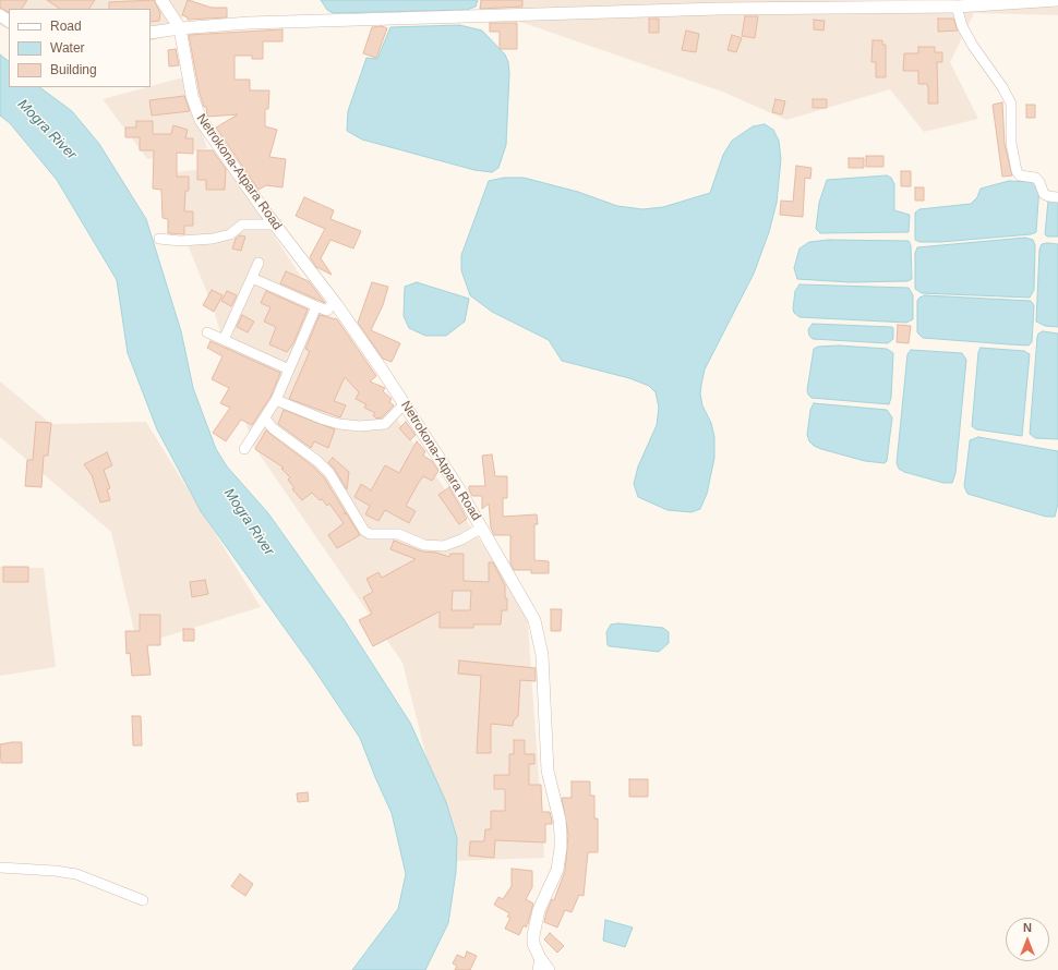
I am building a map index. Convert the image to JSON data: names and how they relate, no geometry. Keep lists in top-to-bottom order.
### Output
{
  "streets": {
    "street": ["Netrokona-Atpara Road"]
  },
  "water": ["Mogra River"],
  "legend": ["Road", "Water", "Building"],
  "north": "top"
}
